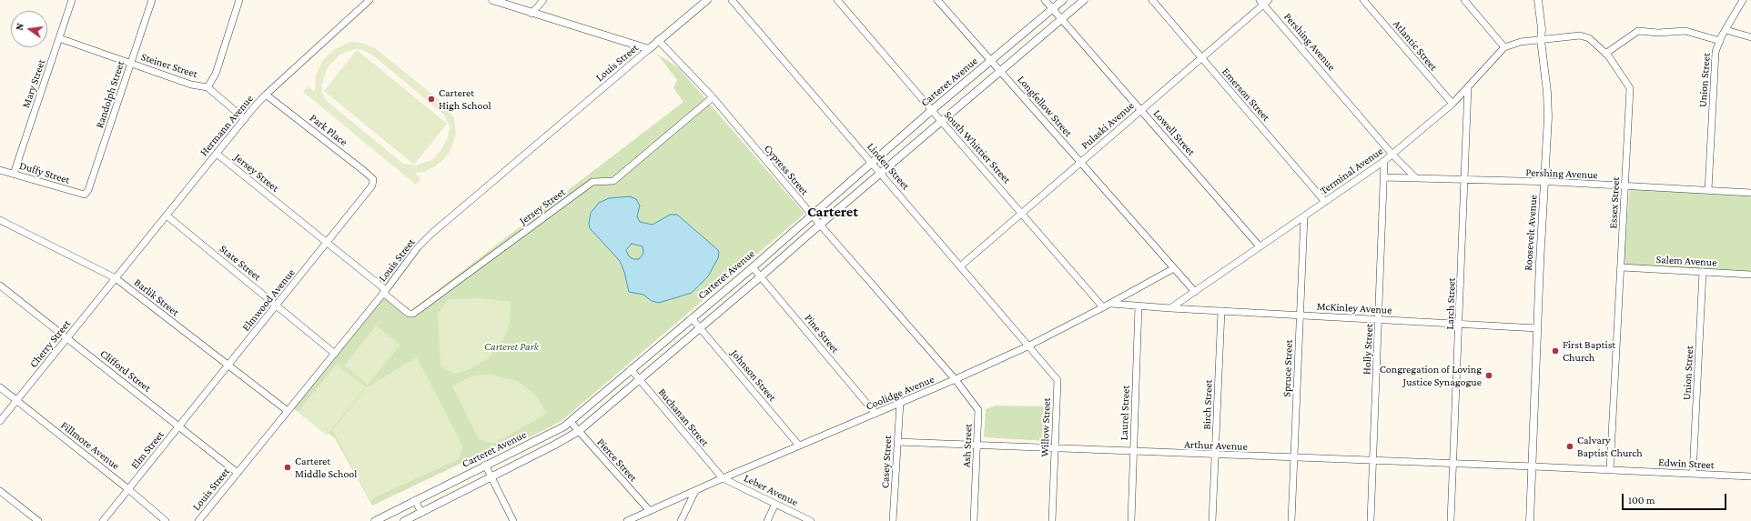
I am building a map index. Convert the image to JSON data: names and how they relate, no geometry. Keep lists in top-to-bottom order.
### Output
{
  "streets": {
    "street": [
      "Pershing Avenue",
      "Atlantic Street",
      "Louis Street",
      "Steiner Street",
      "Union Street",
      "Carteret Avenue",
      "Mary Street",
      "Randolph Street",
      "Emerson Street",
      "Longfellow Street",
      "Hermann Avenue",
      "Pulaski Avenue",
      "Park Place",
      "Lowell Street",
      "South Whittier Street",
      "Linden Street",
      "Cypress Street",
      "Terminal Avenue",
      "Duffy Street",
      "Jersey Street",
      "Essex Street",
      "Roosevelt Avenue",
      "Salem Avenue",
      "State Street",
      "Barlik Street",
      "Elmwood Avenue",
      "Larch Street",
      "McKinley Avenue",
      "Pine Street",
      "Cherry Street",
      "Holly Street",
      "Spruce Street",
      "Clifford Street",
      "Johnson Street",
      "Coolidge Avenue",
      "Birch Street",
      "Laurel Street",
      "Buchanan Street",
      "Willow Street",
      "Fillmore Avenue",
      "Ash Street",
      "Arthur Avenue",
      "Elm Street",
      "Pierce Street",
      "Casey Street",
      "Edwin Street",
      "Leber Avenue"
    ]
  },
  "crossings": [
    ["Pershing Avenue", "Union Street"],
    ["Pershing Avenue", "Pulaski Avenue"],
    ["Pershing Avenue", "Terminal Avenue"],
    ["Pershing Avenue", "Essex Street"],
    ["Pershing Avenue", "Roosevelt Avenue"],
    ["Pershing Avenue", "Larch Street"],
    ["Pershing Avenue", "Holly Street"],
    ["Atlantic Street", "Terminal Avenue"],
    ["Louis Street", "Jersey Street"],
    ["Louis Street", "State Street"],
    ["Louis Street", "Barlik Street"],
    ["Louis Street", "Clifford Street"],
    ["Steiner Street", "Mary Street"],
    ["Steiner Street", "Randolph Street"],
    ["Steiner Street", "Hermann Avenue"],
    ["Union Street", "Salem Avenue"],
    ["Union Street", "Edwin Street"],
    ["Carteret Avenue", "Longfellow Street"],
    ["Carteret Avenue", "Lowell Street"],
    ["Carteret Avenue", "South Whittier Street"],
    ["Carteret Avenue", "Linden Street"],
    ["Carteret Avenue", "Cypress Street"],
    ["Carteret Avenue", "Pine Street"],
    ["Carteret Avenue", "Johnson Street"],
    ["Carteret Avenue", "Buchanan Street"],
    ["Carteret Avenue", "Pierce Street"],
    ["Mary Street", "Duffy Street"],
    ["Randolph Street", "Duffy Street"],
    ["Emerson Street", "Pulaski Avenue"],
    ["Emerson Street", "Terminal Avenue"],
    ["Longfellow Street", "Pulaski Avenue"],
    ["Longfellow Street", "Terminal Avenue"],
    ["Longfellow Street", "Coolidge Avenue"],
    ["Hermann Avenue", "Park Place"],
    ["Hermann Avenue", "Jersey Street"],
    ["Hermann Avenue", "State Street"],
    ["Hermann Avenue", "Barlik Street"],
    ["Hermann Avenue", "Cherry Street"],
    ["Pulaski Avenue", "Lowell Street"],
    ["Pulaski Avenue", "South Whittier Street"],
    ["Pulaski Avenue", "Linden Street"],
    ["Park Place", "Elmwood Avenue"],
    ["Lowell Street", "Terminal Avenue"],
    ["South Whittier Street", "Coolidge Avenue"],
    ["Linden Street", "Coolidge Avenue"],
    ["Linden Street", "Willow Street"],
    ["Cypress Street", "Jersey Street"],
    ["Cypress Street", "Coolidge Avenue"],
    ["Cypress Street", "Ash Street"],
    ["Terminal Avenue", "Essex Street"],
    ["Terminal Avenue", "Larch Street"],
    ["Terminal Avenue", "Holly Street"],
    ["Terminal Avenue", "Spruce Street"],
    ["Jersey Street", "Elmwood Avenue"],
    ["Essex Street", "Roosevelt Avenue"],
    ["Essex Street", "Salem Avenue"],
    ["Essex Street", "Edwin Street"],
    ["Roosevelt Avenue", "McKinley Avenue"],
    ["Roosevelt Avenue", "Arthur Avenue"],
    ["Roosevelt Avenue", "Edwin Street"],
    ["State Street", "Elmwood Avenue"],
    ["Barlik Street", "Elmwood Avenue"],
    ["Barlik Street", "Cherry Street"],
    ["Elmwood Avenue", "Clifford Street"],
    ["Elmwood Avenue", "Elm Street"],
    ["Larch Street", "McKinley Avenue"],
    ["Larch Street", "Arthur Avenue"],
    ["McKinley Avenue", "Holly Street"],
    ["McKinley Avenue", "Spruce Street"],
    ["McKinley Avenue", "Coolidge Avenue"],
    ["McKinley Avenue", "Birch Street"],
    ["McKinley Avenue", "Laurel Street"],
    ["Pine Street", "Coolidge Avenue"],
    ["Cherry Street", "Clifford Street"],
    ["Cherry Street", "Fillmore Avenue"],
    ["Holly Street", "Arthur Avenue"],
    ["Spruce Street", "Arthur Avenue"],
    ["Clifford Street", "Elm Street"],
    ["Johnson Street", "Coolidge Avenue"],
    ["Coolidge Avenue", "Buchanan Street"],
    ["Coolidge Avenue", "Willow Street"],
    ["Coolidge Avenue", "Ash Street"],
    ["Coolidge Avenue", "Pierce Street"],
    ["Coolidge Avenue", "Casey Street"],
    ["Coolidge Avenue", "Leber Avenue"],
    ["Birch Street", "Arthur Avenue"],
    ["Laurel Street", "Arthur Avenue"],
    ["Buchanan Street", "Leber Avenue"],
    ["Willow Street", "Arthur Avenue"],
    ["Fillmore Avenue", "Elm Street"],
    ["Ash Street", "Arthur Avenue"],
    ["Arthur Avenue", "Casey Street"],
    ["Arthur Avenue", "Edwin Street"]
  ],
  "districts": ["Carteret"],
  "parks": ["Carteret Park"],
  "places": [
    "Carteret High School",
    "First Baptist Church",
    "Congregation of Loving Justice Synagogue",
    "Calvary Baptist Church",
    "Carteret Middle School"
  ],
  "scale_bar": "100 m",
  "north": "left"
}
